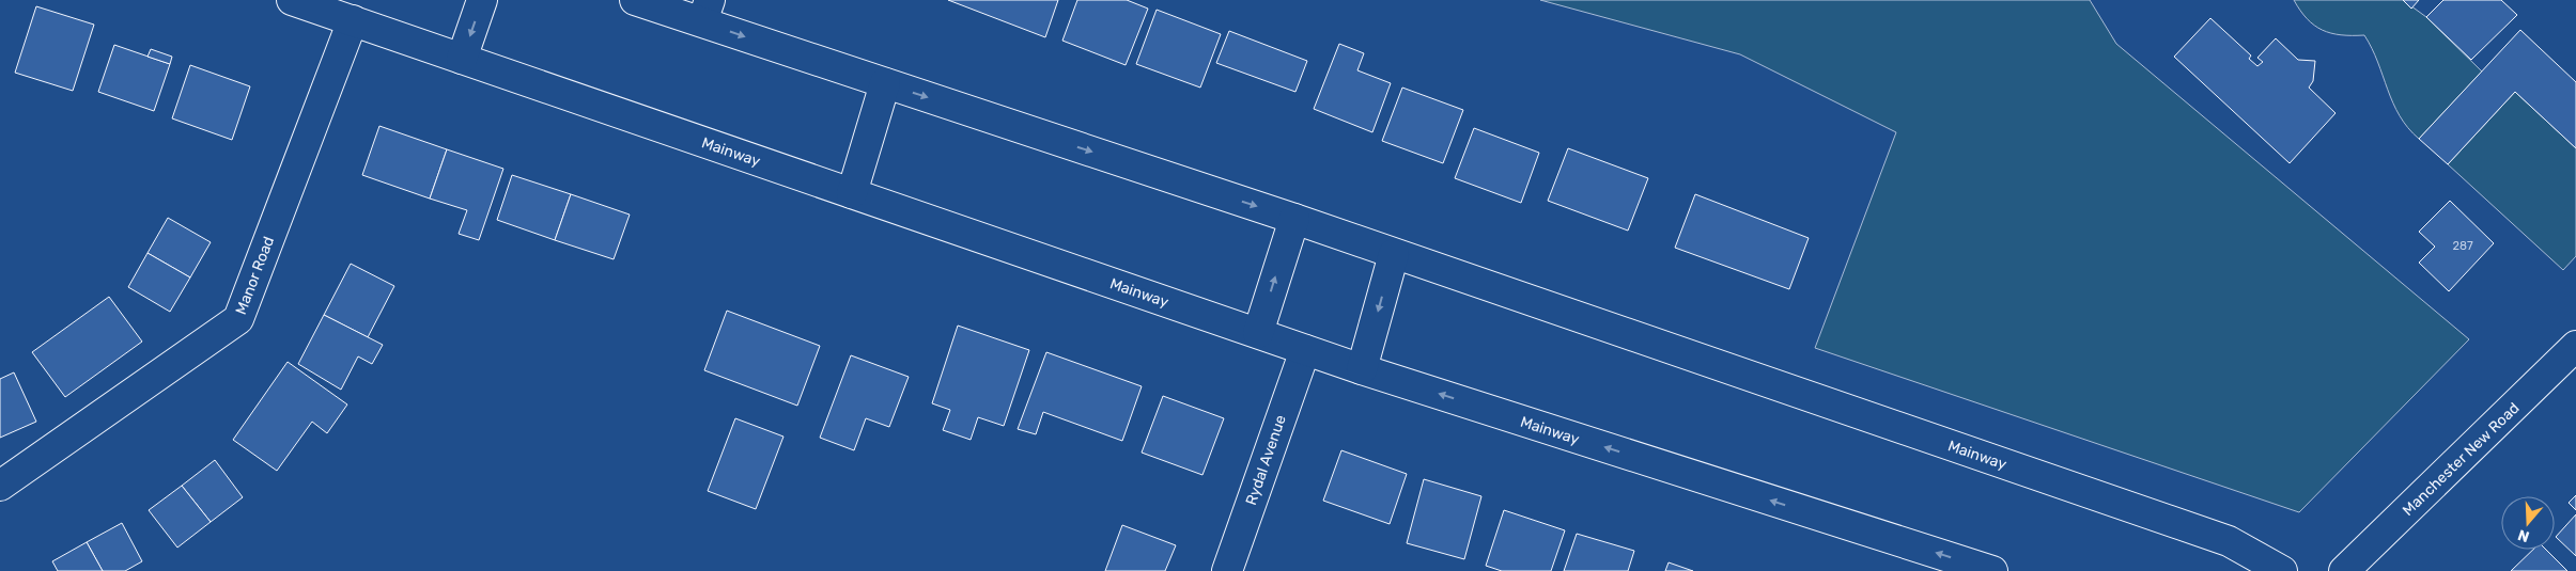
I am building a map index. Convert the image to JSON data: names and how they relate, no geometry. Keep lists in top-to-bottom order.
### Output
{
  "streets": {
    "street": [
      "Mainway",
      "Manor Road",
      "Manchester New Road",
      "Rydal Avenue"
    ]
  },
  "crossings": [
    ["Mainway", "Manor Road"],
    ["Mainway", "Rydal Avenue"]
  ],
  "house_numbers": ["287"],
  "north": "bottom"
}
